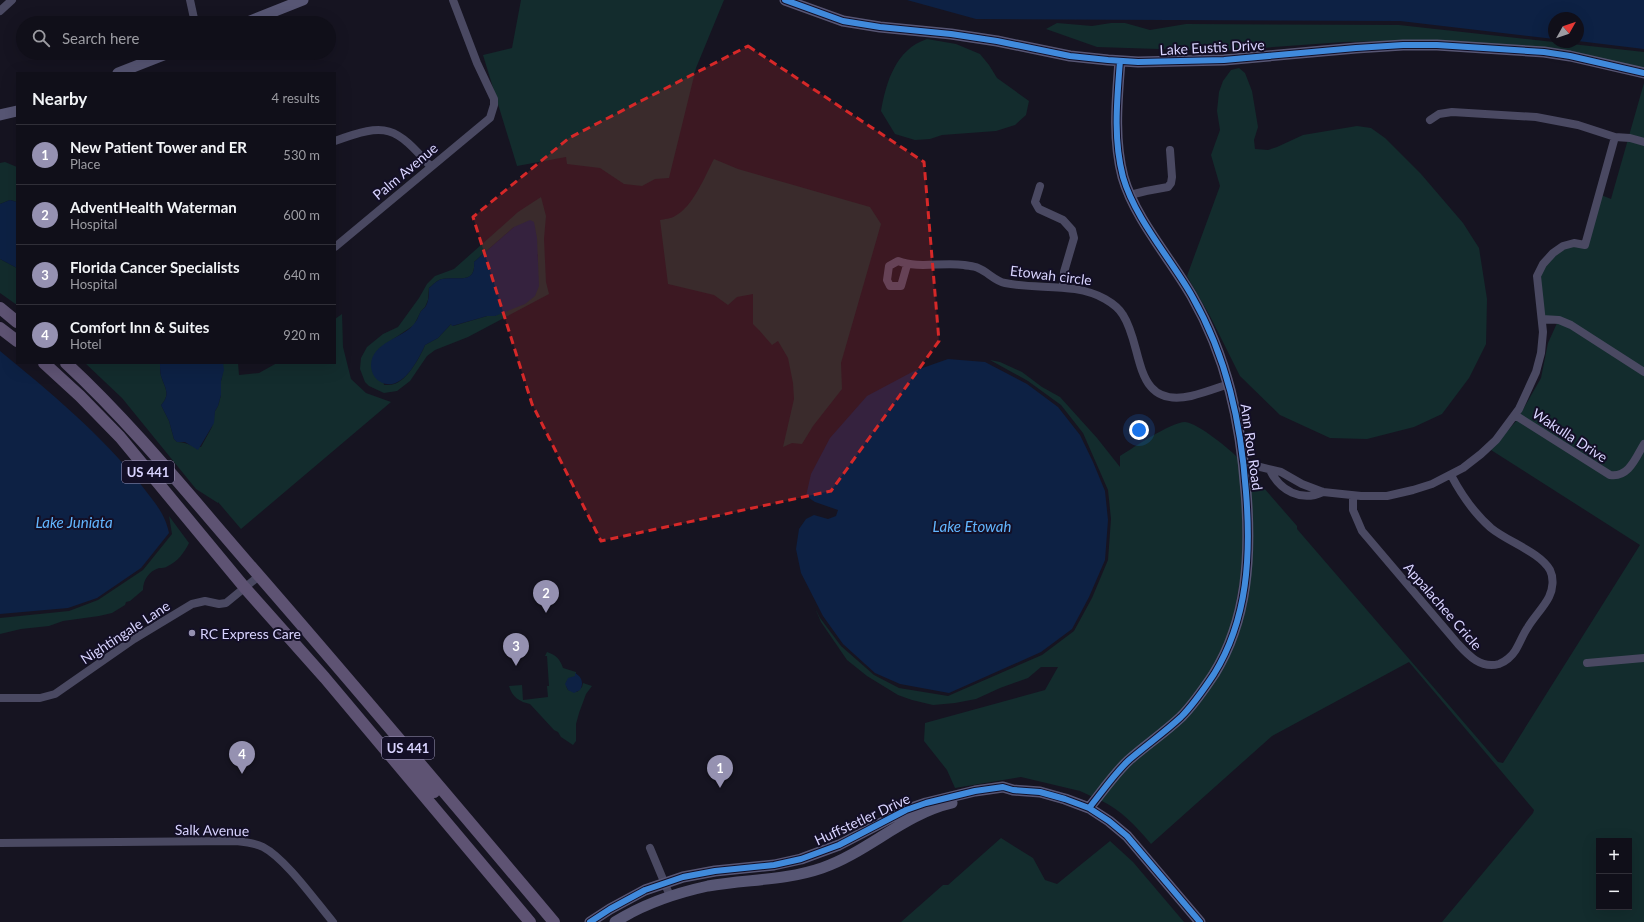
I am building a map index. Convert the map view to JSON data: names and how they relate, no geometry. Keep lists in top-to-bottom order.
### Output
{
  "streets": {
    "main road": ["US 441"],
    "street": [
      "Lake Eustis Drive",
      "Palm Avenue",
      "Etowah circle",
      "Wakulla Drive",
      "Ann Rou Road",
      "Appalachee Cricle",
      "Nightingale Lane",
      "Huffstetler Drive",
      "Salk Avenue"
    ]
  },
  "crossings": [
    ["Lake Eustis Drive", "Ann Rou Road"],
    ["Etowah circle", "Ann Rou Road"],
    ["Ann Rou Road", "Huffstetler Drive"],
    ["US 441", "Nightingale Lane"]
  ],
  "water": ["Lake Juniata", "Lake Etowah"],
  "places": ["RC Express Care"],
  "north": "top right",
  "page": {
    "search": "Search here",
    "heading": ["Nearby", "4 results"],
    "list": [
      {
        "mark": "1",
        "name": "New Patient Tower and ER",
        "note": "Place",
        "value": "530 m"
      },
      {
        "mark": "2",
        "name": "AdventHealth Waterman",
        "note": "Hospital",
        "value": "600 m"
      },
      {
        "mark": "3",
        "name": "Florida Cancer Specialists",
        "note": "Hospital",
        "value": "640 m"
      },
      {
        "mark": "4",
        "name": "Comfort Inn & Suites",
        "note": "Hotel",
        "value": "920 m"
      }
    ],
    "pins": [
      "2",
      "3",
      "4",
      "1"
    ],
    "map_buttons": ["+", "−"]
  }
}
